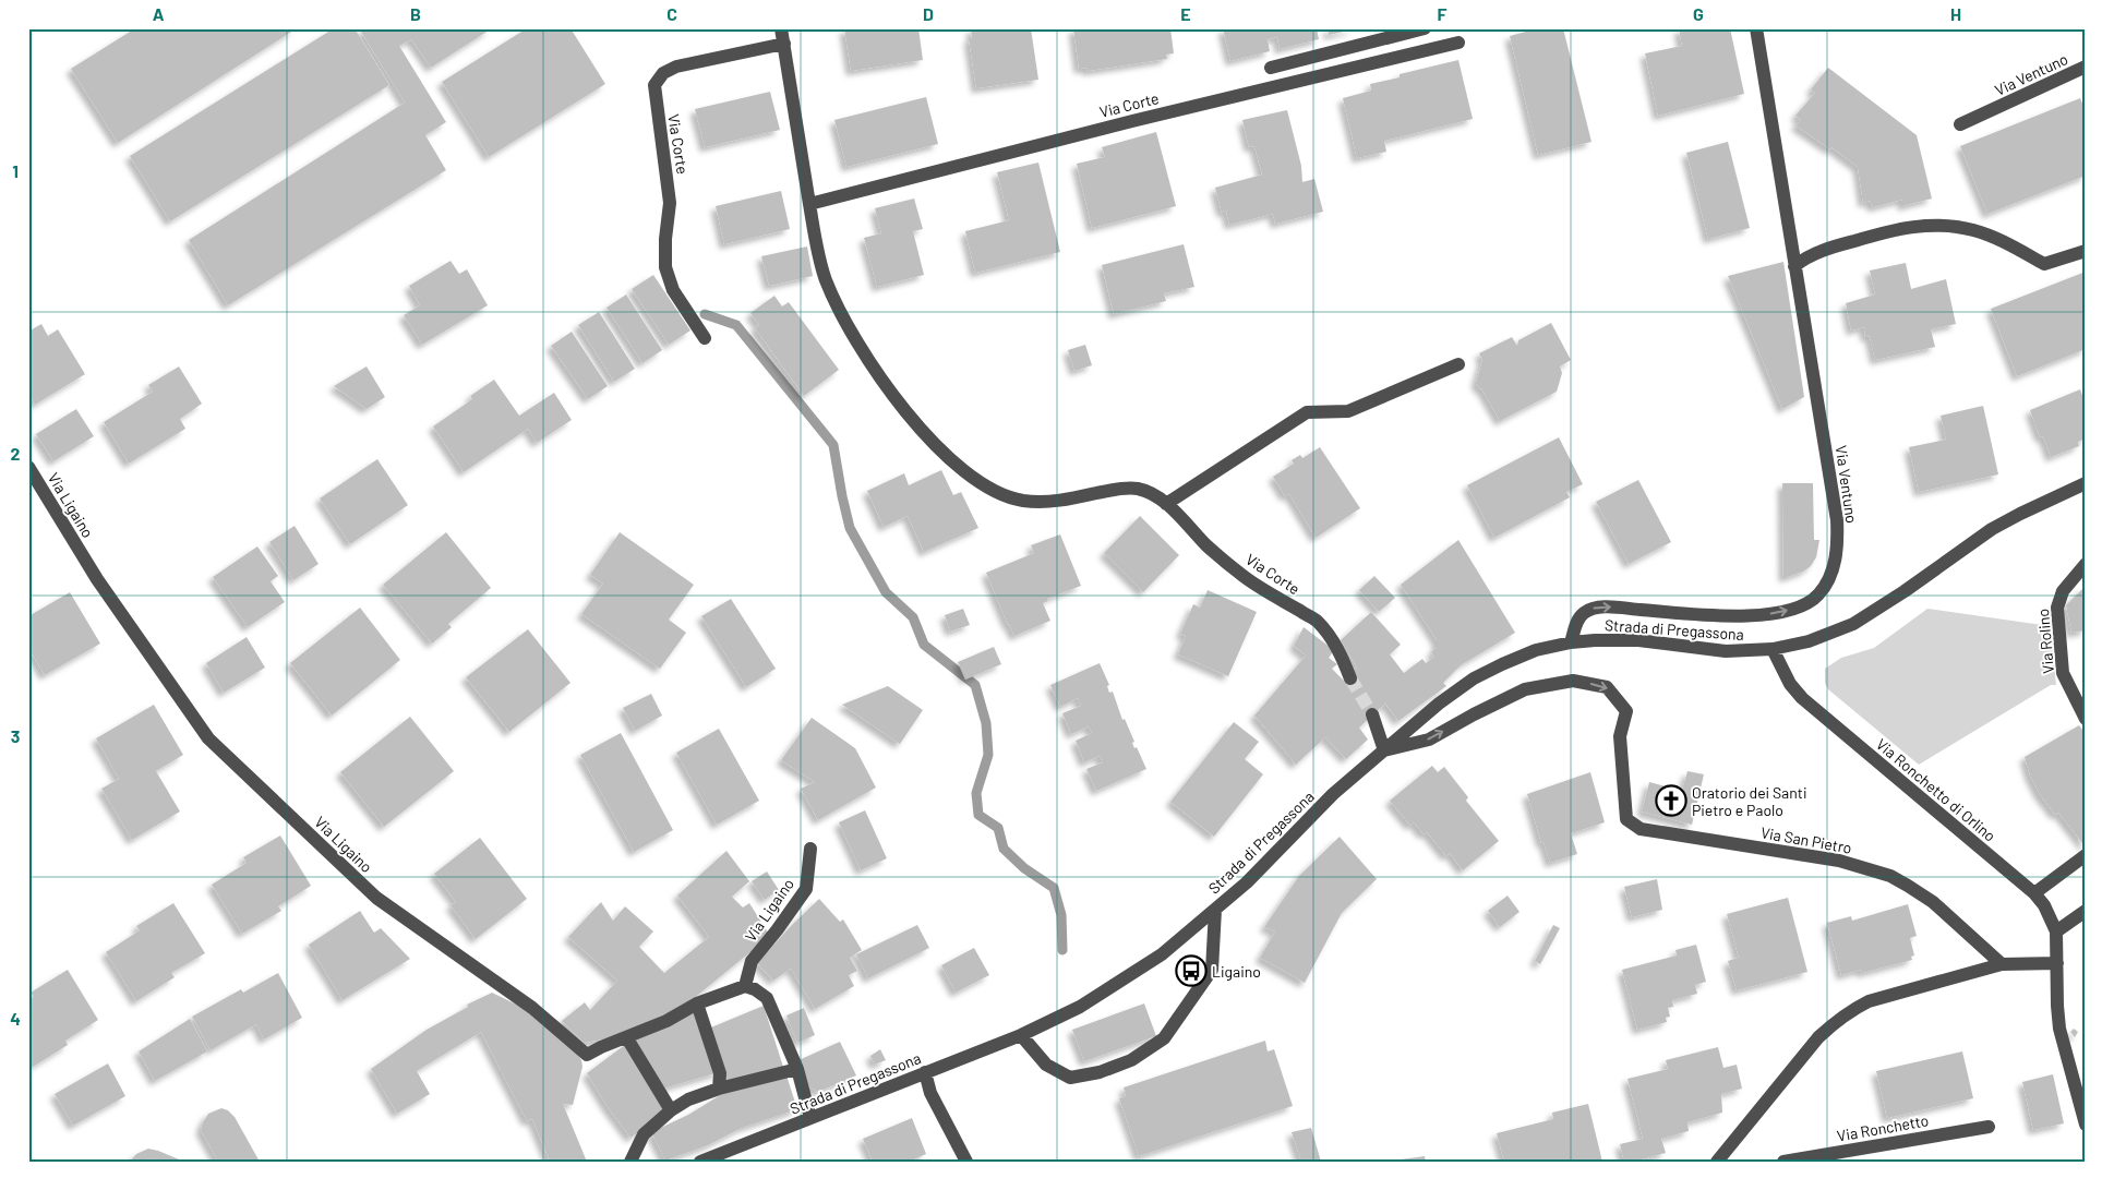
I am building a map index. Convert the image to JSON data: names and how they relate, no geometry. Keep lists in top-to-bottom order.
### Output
{
  "streets": {
    "street": [
      "Via Ventuno",
      "Via Corte",
      "Via Ligaino",
      "Strada di Pregassona",
      "Via Rolino",
      "Via Ronchetto di Orlino",
      "Via San Pietro",
      "Via Ronchetto"
    ]
  },
  "crossings": [
    ["Via Ventuno", "Strada di Pregassona"],
    ["Strada di Pregassona", "Via Ronchetto di Orlino"],
    ["Strada di Pregassona", "Via San Pietro"]
  ],
  "one_way": ["Via San Pietro"],
  "places": {
    "church": ["Oratorio dei Santi Pietro e Paolo"],
    "bus stop": ["Ligaino"]
  },
  "grid": {
    "columns": [
      "A",
      "B",
      "C",
      "D",
      "E",
      "F",
      "G",
      "H"
    ],
    "rows": [
      "1",
      "2",
      "3",
      "4"
    ]
  }
}
